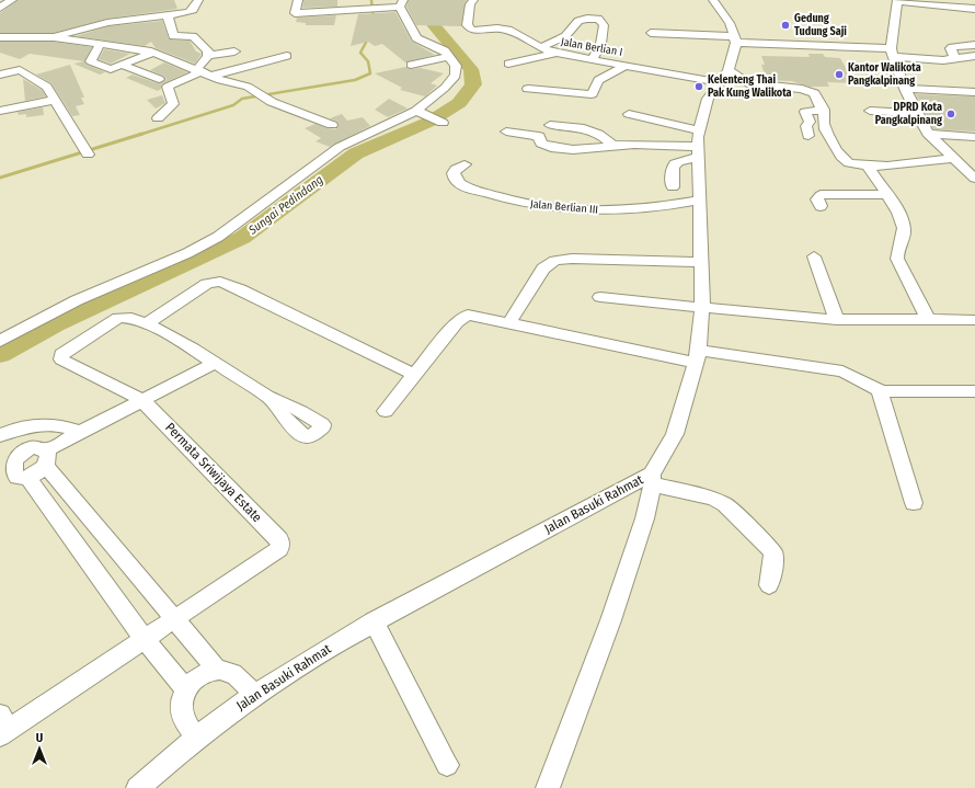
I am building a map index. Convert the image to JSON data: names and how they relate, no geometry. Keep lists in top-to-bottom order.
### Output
{
  "streets": {
    "street": [
      "Jalan Berlian I",
      "Jalan Berlian III",
      "Permata Sriwijaya Estate",
      "Jalan Basuki Rahmat"
    ]
  },
  "crossings": [
    ["Jalan Berlian I", "Jalan Basuki Rahmat"],
    ["Jalan Berlian III", "Jalan Basuki Rahmat"]
  ],
  "water": ["Sungai Pedindang"],
  "places": [
    "Gedung Tudung Saji",
    "Kantor Walikota Pangkalpinang",
    "Kelenteng Thai Pak Kung Walikota",
    "DPRD Kota Pangkalpinang"
  ],
  "north": "top"
}
